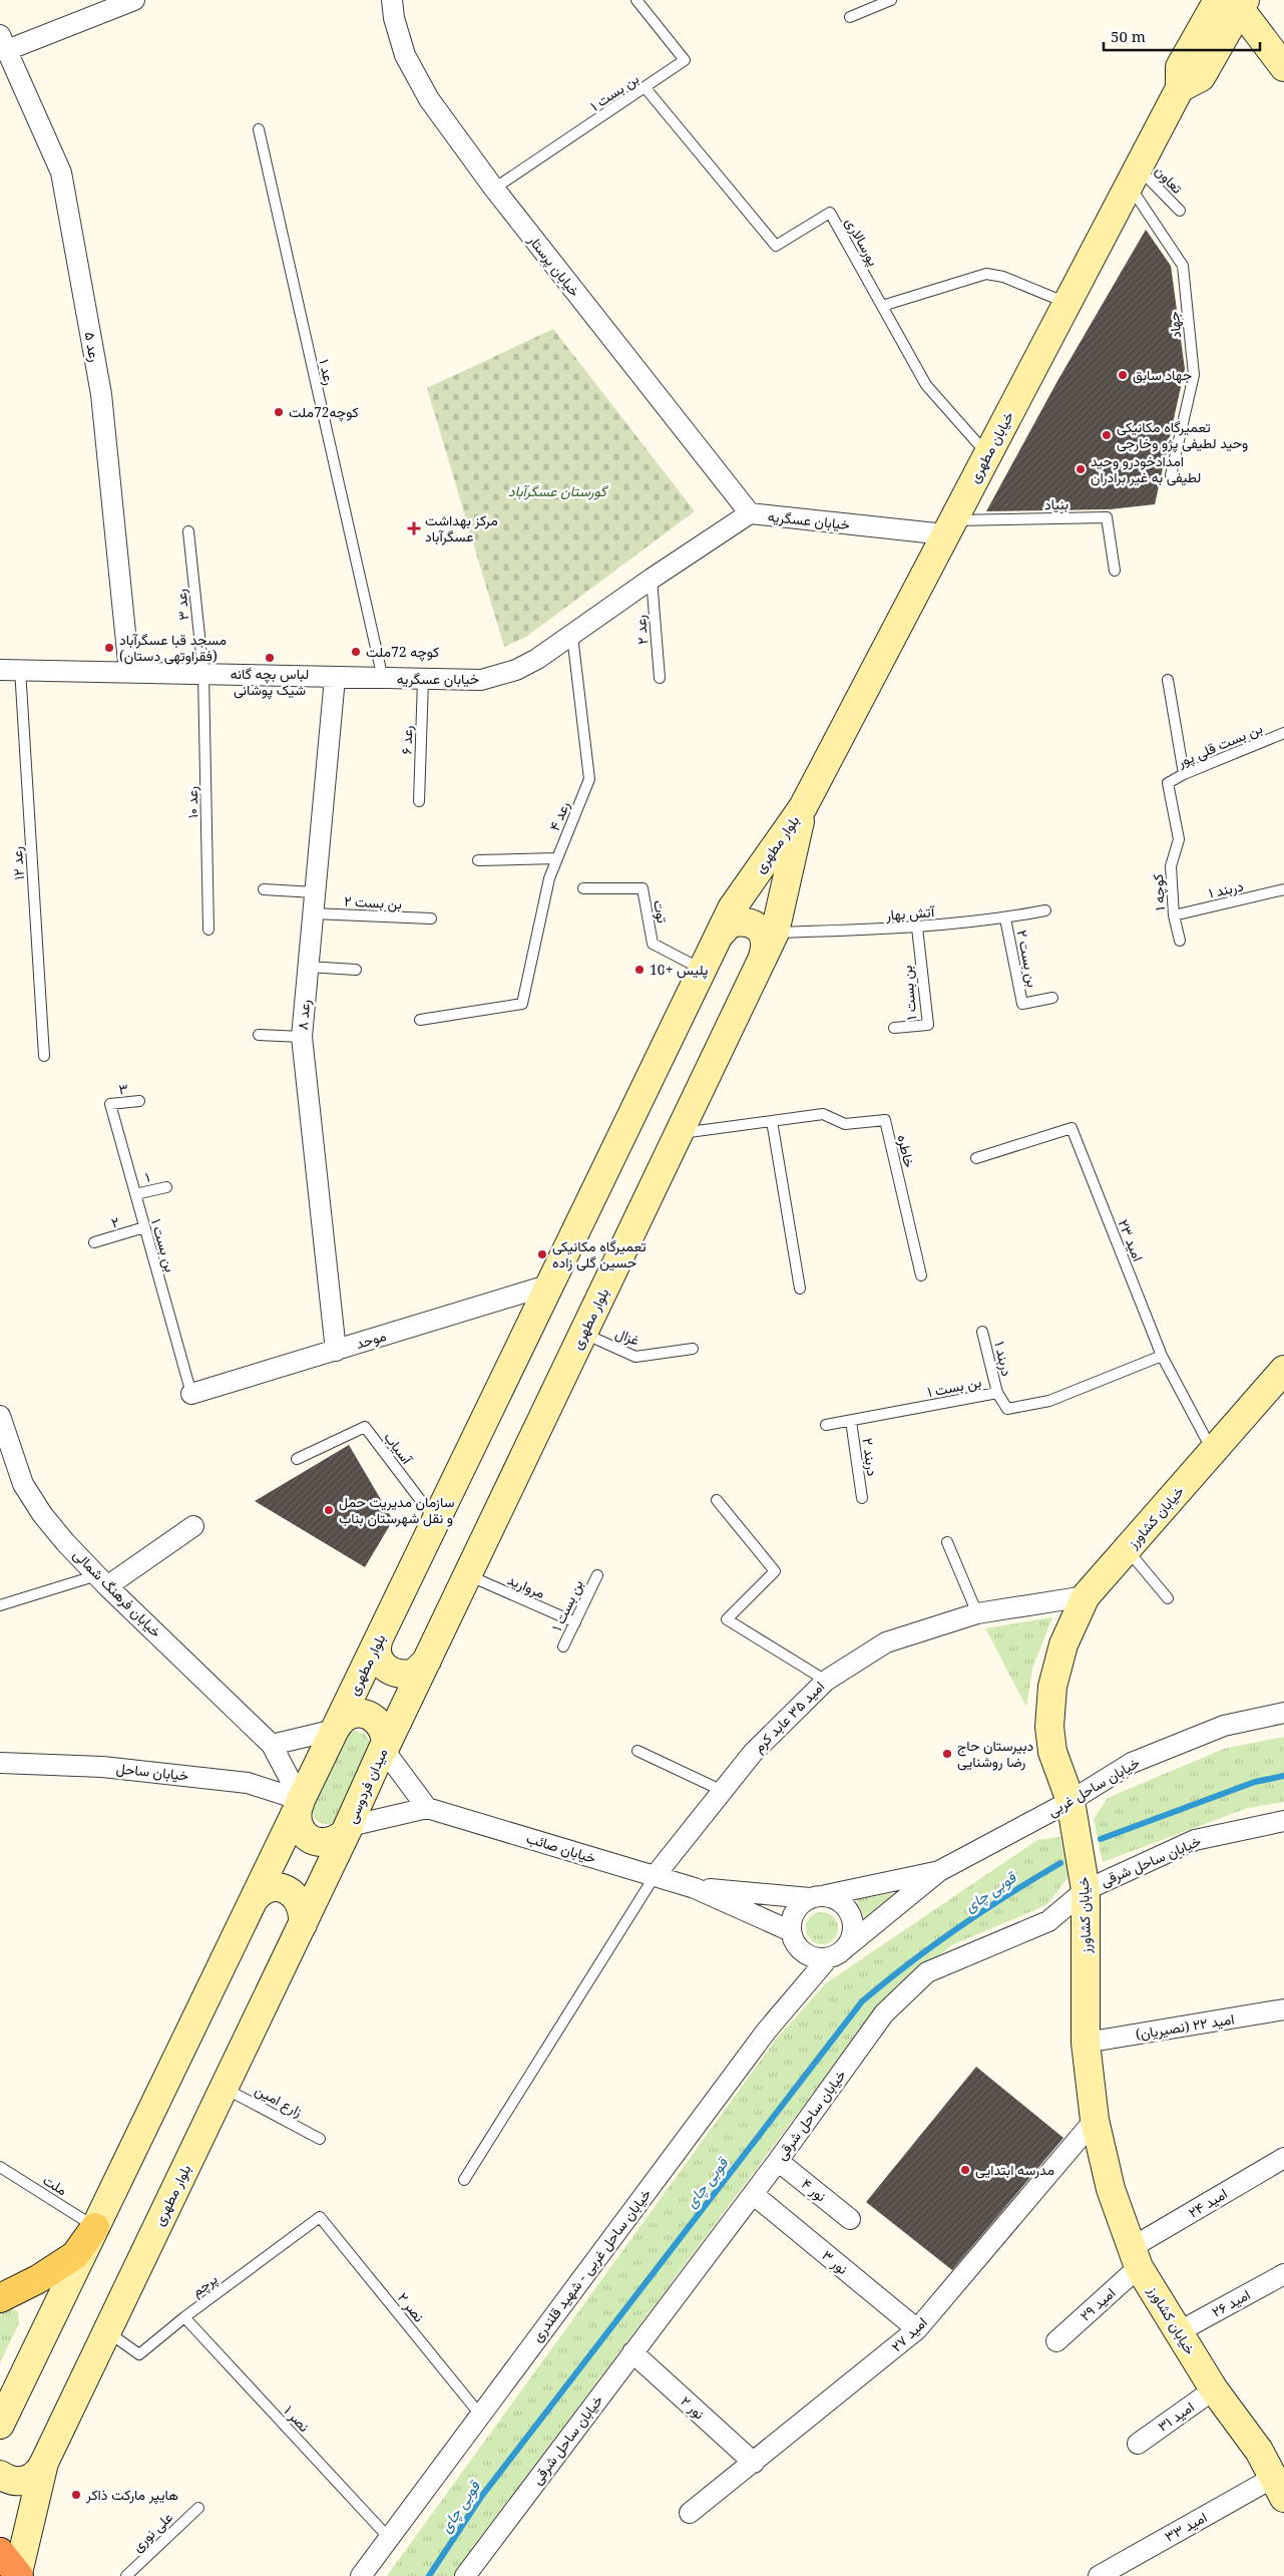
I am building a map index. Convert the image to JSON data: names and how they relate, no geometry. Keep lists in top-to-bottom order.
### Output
{
  "streets": {
    "main road": [
      "خیابان مطهری",
      "بلوار مطهری",
      "خیابان کشاورز",
      "میدان فردوسی"
    ],
    "street": [
      "خیابان پرستار",
      "رعد ۵",
      "خیابان عسگریه",
      "رعد ۸",
      "موحد",
      "خیابان فرهنگ شمالی",
      "امید ۳۵ عابد کرم",
      "خیابان ساحل",
      "خیابان ساحل غربی",
      "خیابان صائب",
      "خیابان ساحل شرقی",
      "امید ۲۲ (نصیریان)",
      "نور ۴",
      "امید ۲۴",
      "نور ۳",
      "خیابان ساحل غربی - شهید قلندری",
      "امید ۲۶",
      "امید ۲۹",
      "امید ۲۷",
      "نور ۲",
      "امید ۳۱",
      "امید ۳۳"
    ],
    "lane": [
      "بن بست ۱",
      "تعاون",
      "پورسالاری",
      "جهاد",
      "رعد ۱",
      "بنیاد",
      "رعد ۳",
      "رعد ۲",
      "رعد ۶",
      "بن بست قلی پور",
      "رعد ۱۰",
      "رعد ۴",
      "رعد ۱۲",
      "دربند ۱",
      "کوچه ۱",
      "بن بست ۲",
      "توت",
      "آتش بهار",
      "۳",
      "خاطره",
      "۱",
      "۲",
      "امید ۲۳",
      "غزال",
      "آسیاب",
      "دربند ۲",
      "مروارید",
      "زارع امین",
      "ملت",
      "پرچم",
      "نصر ۲",
      "نصر ۱",
      "علی نوری"
    ]
  },
  "crossings": [
    ["بن بست ۱", "پورسالاری"],
    ["بن بست ۱", "خیابان پرستار"],
    ["بن بست ۱", "دربند ۱"],
    ["بن بست ۱", "آتش بهار"],
    ["بن بست ۱", "۳"],
    ["بن بست ۱", "۱"],
    ["بن بست ۱", "۲"],
    ["بن بست ۱", "امید ۲۳"],
    ["بن بست ۱", "موحد"],
    ["بن بست ۱", "دربند ۲"],
    ["بن بست ۱", "مروارید"],
    ["تعاون", "جهاد"],
    ["تعاون", "خیابان مطهری"],
    ["پورسالاری", "خیابان مطهری"],
    ["خیابان پرستار", "خیابان عسگریه"],
    ["جهاد", "خیابان مطهری"],
    ["رعد ۵", "خیابان عسگریه"],
    ["رعد ۱", "خیابان عسگریه"],
    ["خیابان مطهری", "بنیاد"],
    ["خیابان مطهری", "خیابان عسگریه"],
    ["خیابان مطهری", "بلوار مطهری"],
    ["بنیاد", "خیابان عسگریه"],
    ["خیابان عسگریه", "رعد ۳"],
    ["خیابان عسگریه", "رعد ۲"],
    ["خیابان عسگریه", "رعد ۶"],
    ["خیابان عسگریه", "رعد ۱۰"],
    ["خیابان عسگریه", "رعد ۴"],
    ["خیابان عسگریه", "رعد ۱۲"],
    ["خیابان عسگریه", "رعد ۸"],
    ["رعد ۳", "رعد ۱۰"],
    ["بن بست قلی پور", "کوچه ۱"],
    ["بلوار مطهری", "توت"],
    ["بلوار مطهری", "آتش بهار"],
    ["بلوار مطهری", "خاطره"],
    ["بلوار مطهری", "غزال"],
    ["بلوار مطهری", "موحد"],
    ["بلوار مطهری", "آسیاب"],
    ["بلوار مطهری", "مروارید"],
    ["بلوار مطهری", "میدان فردوسی"],
    ["بلوار مطهری", "خیابان صائب"],
    ["بلوار مطهری", "زارع امین"],
    ["بلوار مطهری", "پرچم"],
    ["دربند ۱", "کوچه ۱"],
    ["بن بست ۲", "آتش بهار"],
    ["بن بست ۲", "رعد ۸"],
    ["رعد ۸", "موحد"],
    ["امید ۲۳", "خیابان کشاورز"],
    ["خیابان کشاورز", "امید ۳۵ عابد کرم"],
    ["خیابان کشاورز", "خیابان ساحل غربی"],
    ["خیابان کشاورز", "خیابان ساحل شرقی"],
    ["خیابان کشاورز", "امید ۲۲ (نصیریان)"],
    ["خیابان کشاورز", "امید ۲۴"],
    ["خیابان کشاورز", "امید ۲۶"],
    ["خیابان کشاورز", "امید ۲۹"],
    ["خیابان کشاورز", "امید ۲۷"],
    ["خیابان کشاورز", "امید ۳۱"],
    ["خیابان کشاورز", "امید ۳۳"],
    ["خیابان فرهنگ شمالی", "خیابان ساحل"],
    ["خیابان فرهنگ شمالی", "میدان فردوسی"],
    ["امید ۳۵ عابد کرم", "خیابان صائب"],
    ["خیابان ساحل", "میدان فردوسی"],
    ["میدان فردوسی", "خیابان صائب"],
    ["خیابان ساحل غربی", "خیابان صائب"],
    ["خیابان ساحل غربی", "خیابان ساحل غربی - شهید قلندری"],
    ["خیابان صائب", "خیابان ساحل غربی - شهید قلندری"],
    ["خیابان ساحل شرقی", "نور ۴"],
    ["خیابان ساحل شرقی", "نور ۳"],
    ["خیابان ساحل شرقی", "نور ۲"],
    ["امید ۲۴", "امید ۲۹"],
    ["نور ۳", "امید ۲۷"],
    ["خیابان ساحل غربی - شهید قلندری", "نصر ۲"],
    ["خیابان ساحل غربی - شهید قلندری", "نصر ۱"],
    ["پرچم", "نصر ۲"],
    ["پرچم", "نصر ۱"],
    ["امید ۲۷", "نور ۲"]
  ],
  "water": ["قوبی چای"],
  "parks": ["گورستان عسگرآباد"],
  "places": {
    "other": [
      "جهاد سابق",
      "کوچه72ملت",
      "تعمیرگاه مکانیکی وحید لطیفی پژو وخارجی",
      "امدادخودرو وحید لطیفی به غیر برادران",
      "مسجد قبا عسگرآباد (فقراوتهی دستان)",
      "کوچه 72ملت",
      "لباس بچه گانه شیک پوشانی",
      "پلیس +10",
      "تعمیرگاه مکانیکی حسین گلی زاده",
      "سازمان مدیریت حمل و نقل شهرستان بناب",
      "دبیرستان حاج رضا روشنایی",
      "مدرسه ابتدایی",
      "هایپر مارکت ذاکر"
    ],
    "health": ["مرکز بهداشت عسگرآباد"]
  },
  "scale_bar": "50 m"
}
